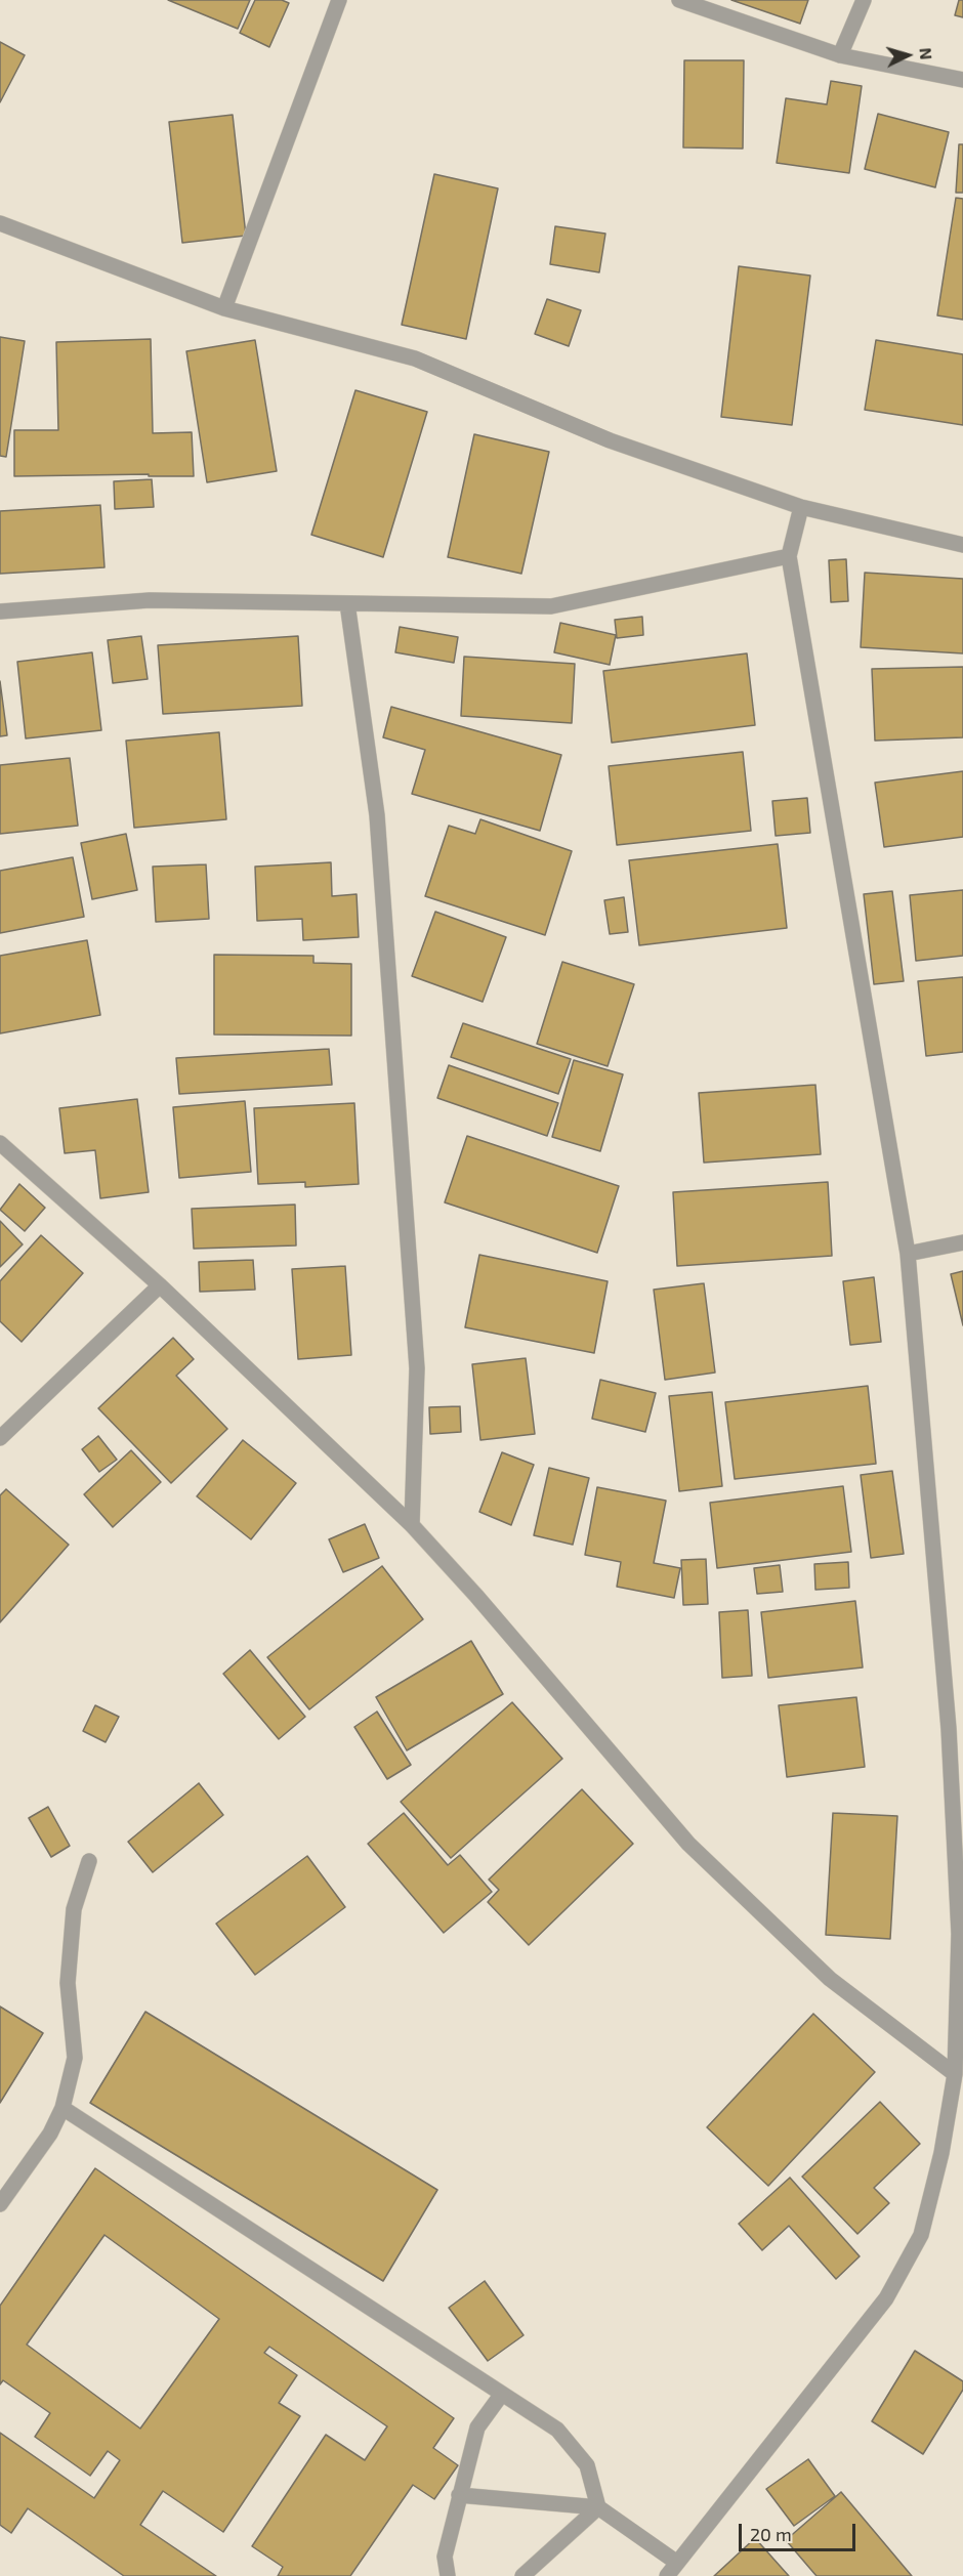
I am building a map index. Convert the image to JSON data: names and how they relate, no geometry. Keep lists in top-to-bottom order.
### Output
{
  "scale_bar": "20 m",
  "north": "right"
}
